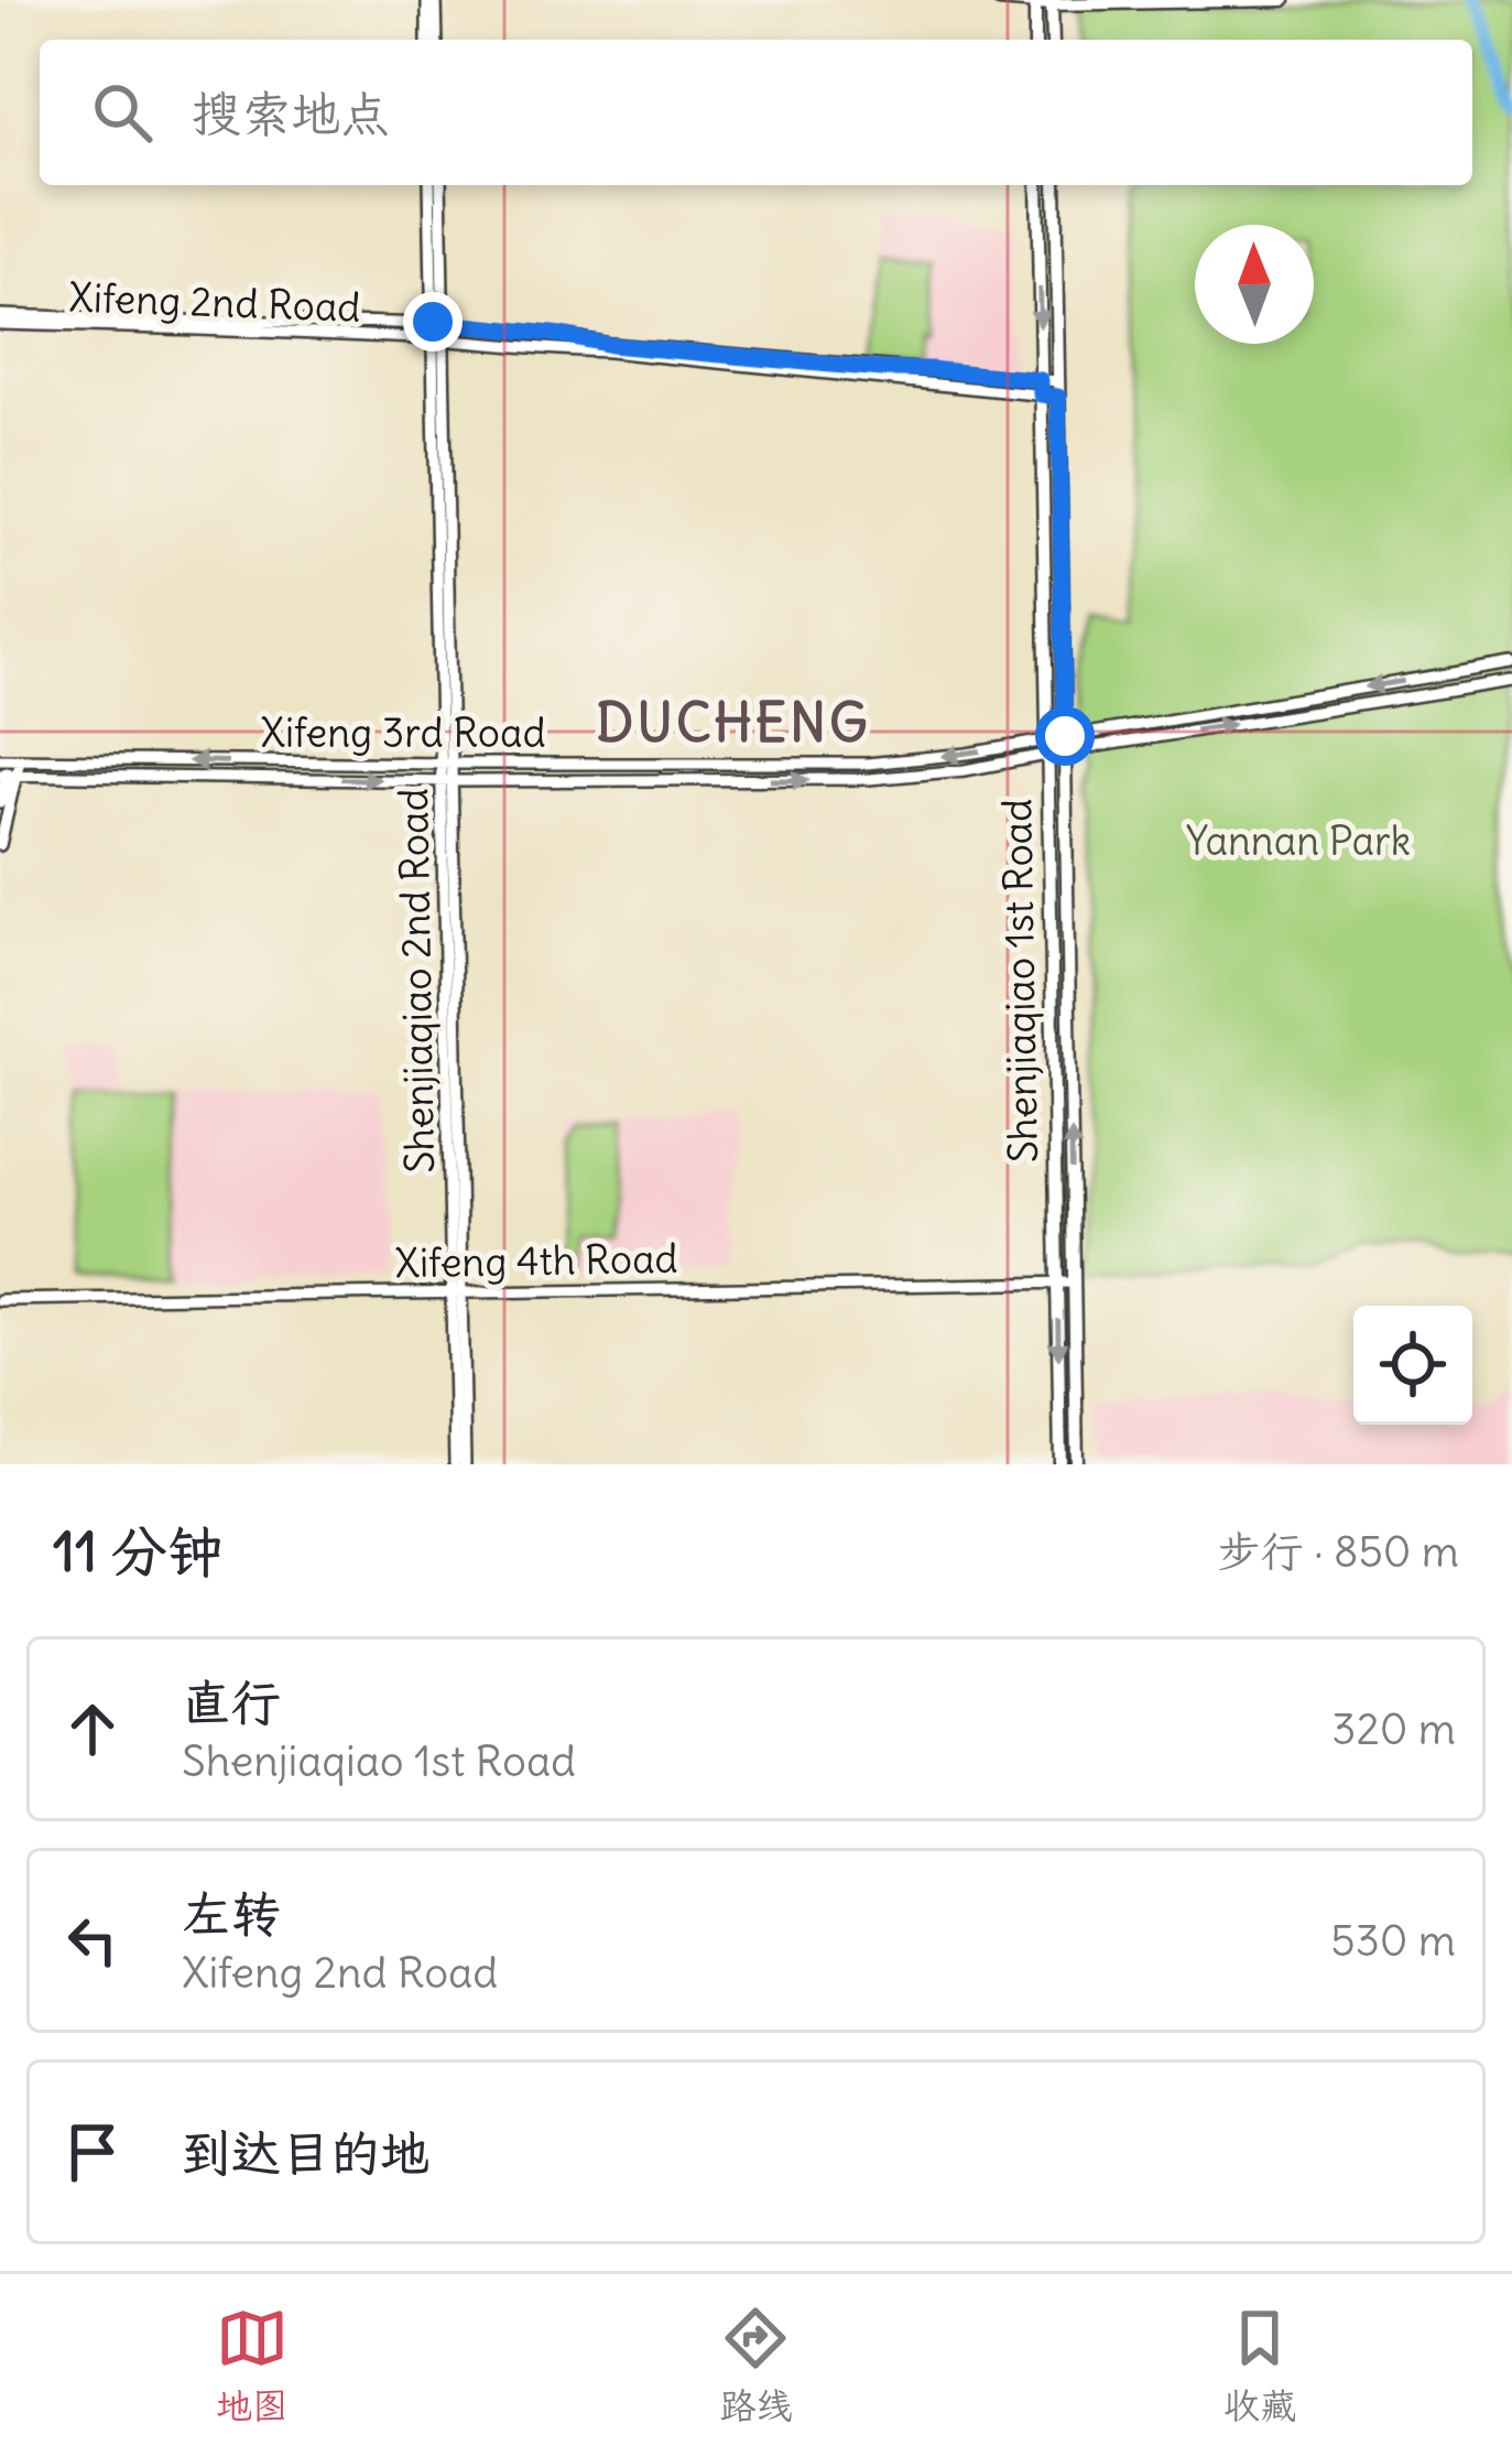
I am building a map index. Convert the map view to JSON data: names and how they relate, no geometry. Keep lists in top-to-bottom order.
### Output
{
  "streets": {
    "main road": ["Shenjiaqiao 1st Road"],
    "street": [
      "Xifeng 2nd Road",
      "Xifeng 3rd Road",
      "Shenjiaqiao 2nd Road",
      "Xifeng 4th Road"
    ]
  },
  "crossings": [
    ["Xifeng 2nd Road", "Shenjiaqiao 2nd Road"],
    ["Xifeng 2nd Road", "Shenjiaqiao 1st Road"],
    ["Xifeng 3rd Road", "Shenjiaqiao 2nd Road"],
    ["Xifeng 3rd Road", "Shenjiaqiao 1st Road"],
    ["Shenjiaqiao 2nd Road", "Xifeng 4th Road"],
    ["Shenjiaqiao 1st Road", "Xifeng 4th Road"]
  ],
  "districts": ["DUCHENG"],
  "parks": ["Yannan Park"],
  "north": "top",
  "page": {
    "search": "搜索地点",
    "heading": ["11 分钟", "步行 · 850 m"],
    "list": [
      ["直行", "Shenjiaqiao 1st Road", "320 m"],
      ["左转", "Xifeng 2nd Road", "530 m"],
      "到达目的地"
    ],
    "nav": ["地图", "路线", "收藏"]
  }
}
